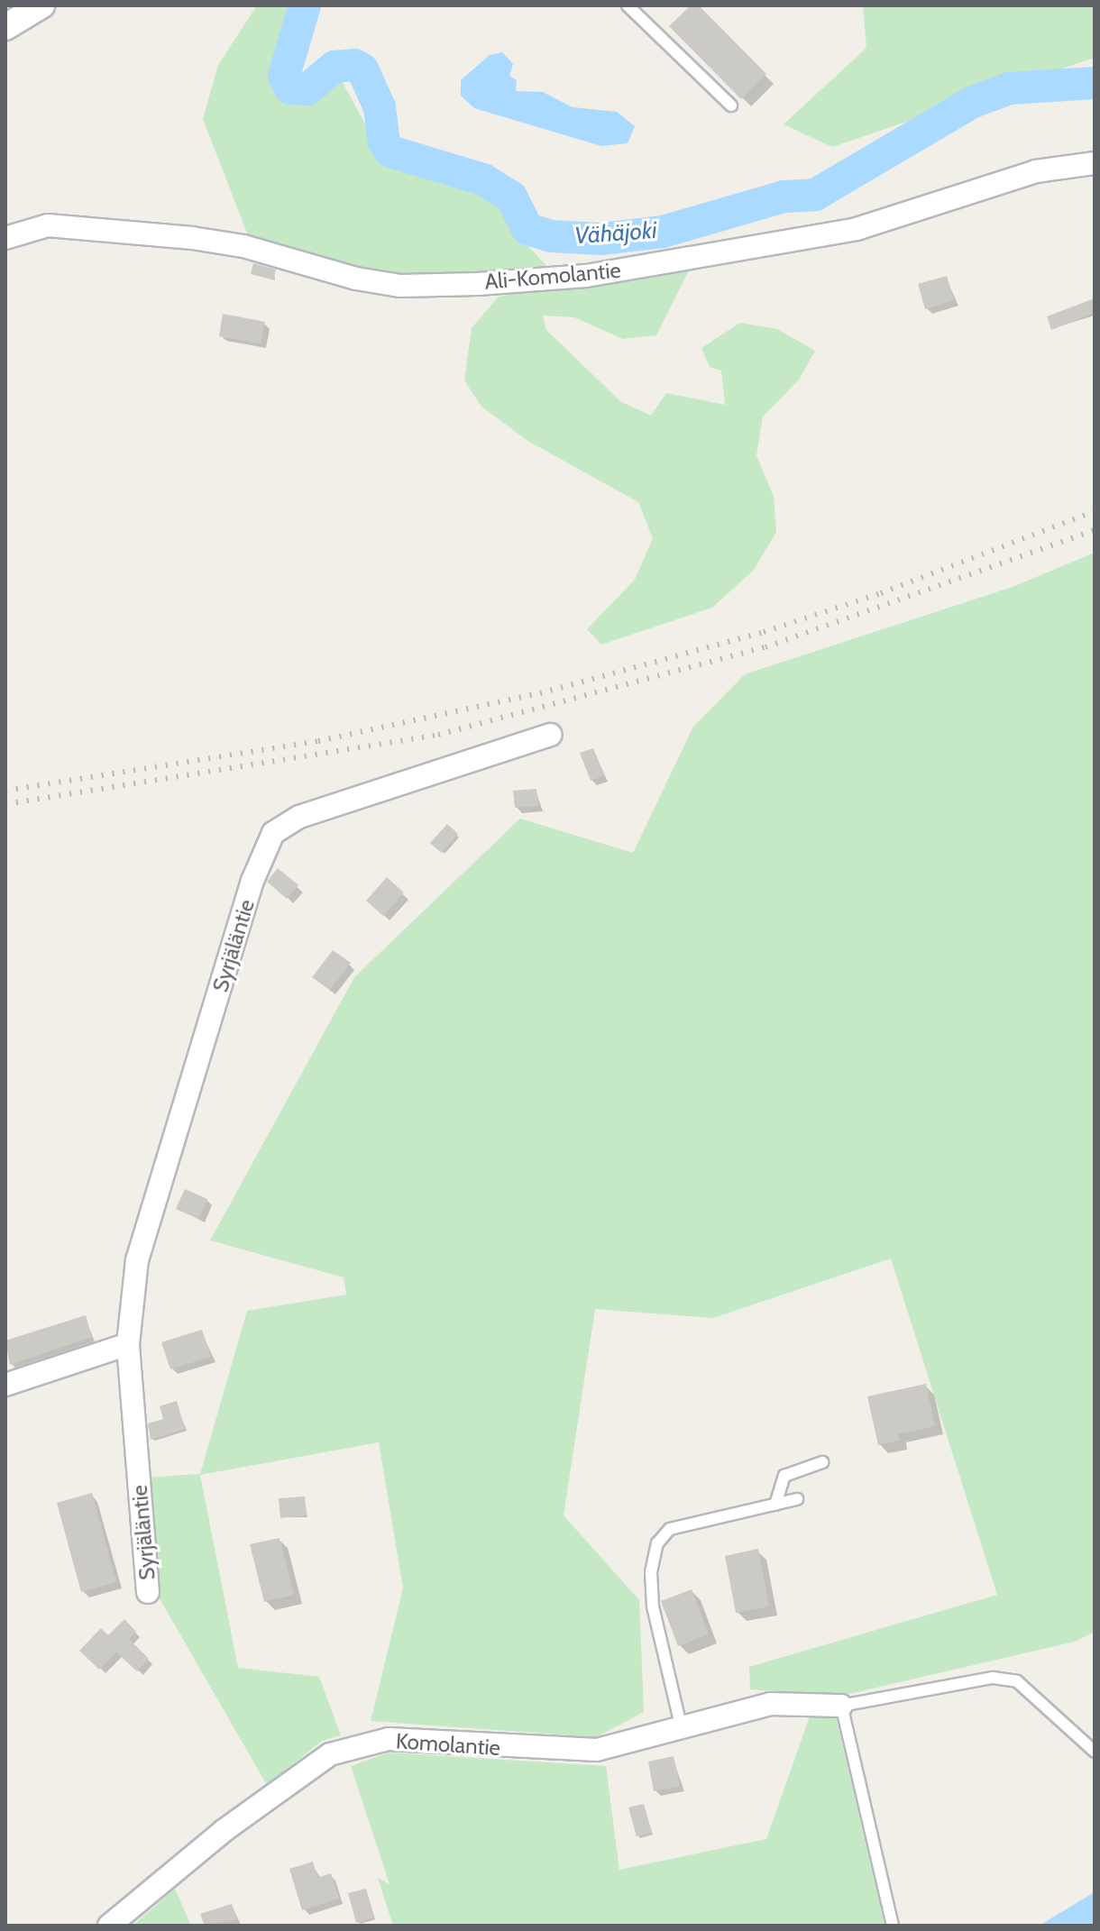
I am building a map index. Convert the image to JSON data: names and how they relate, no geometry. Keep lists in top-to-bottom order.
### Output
{
  "streets": {
    "street": ["Ali-Komolantie", "Syrjäläntie", "Komolantie"]
  },
  "water": ["Vähäjoki"]
}
